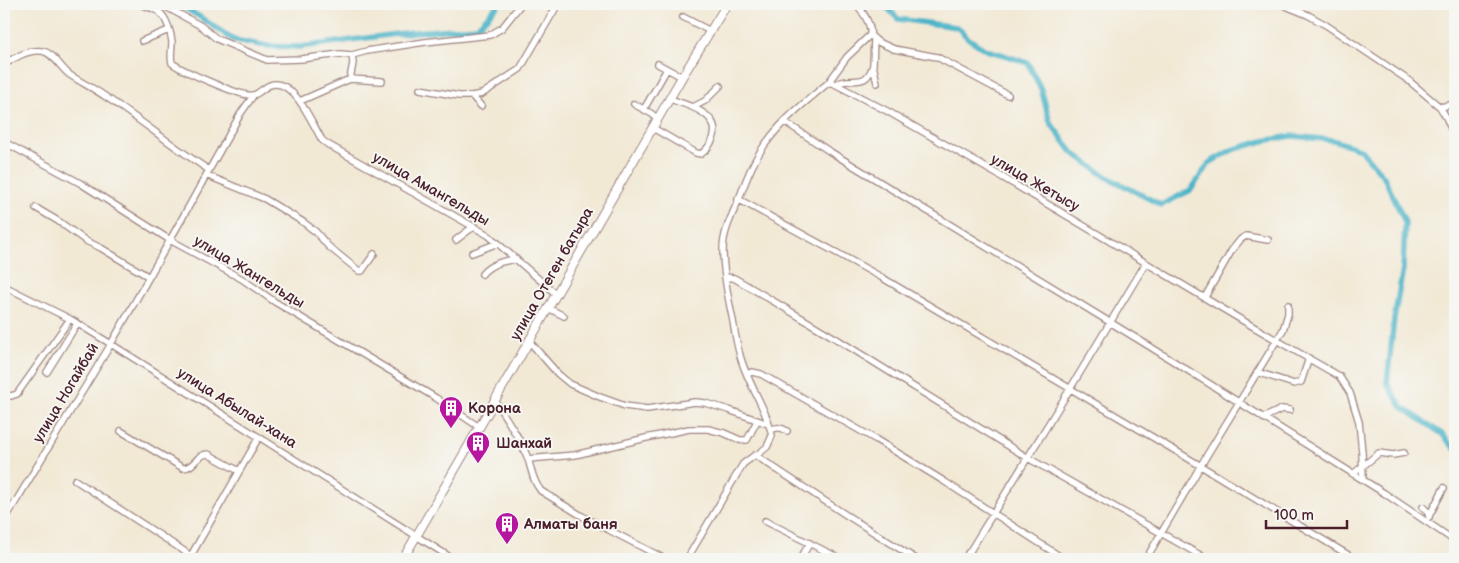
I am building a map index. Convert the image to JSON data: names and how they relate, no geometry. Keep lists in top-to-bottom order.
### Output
{
  "streets": {
    "main road": ["улица Отеген батыра"],
    "street": [
      "улица Жетысу",
      "улица Амангельды",
      "улица Жангельды",
      "улица Ногайбай",
      "улица Абылай-хана"
    ]
  },
  "crossings": [
    ["улица Амангельды", "улица Отеген батыра"],
    ["улица Амангельды", "улица Ногайбай"],
    ["улица Жангельды", "улица Отеген батыра"],
    ["улица Жангельды", "улица Ногайбай"],
    ["улица Отеген батыра", "улица Абылай-хана"],
    ["улица Ногайбай", "улица Абылай-хана"]
  ],
  "places": {
    "building": ["Корона", "Шанхай", "Алматы баня"]
  },
  "scale_bar": "100 m"
}
